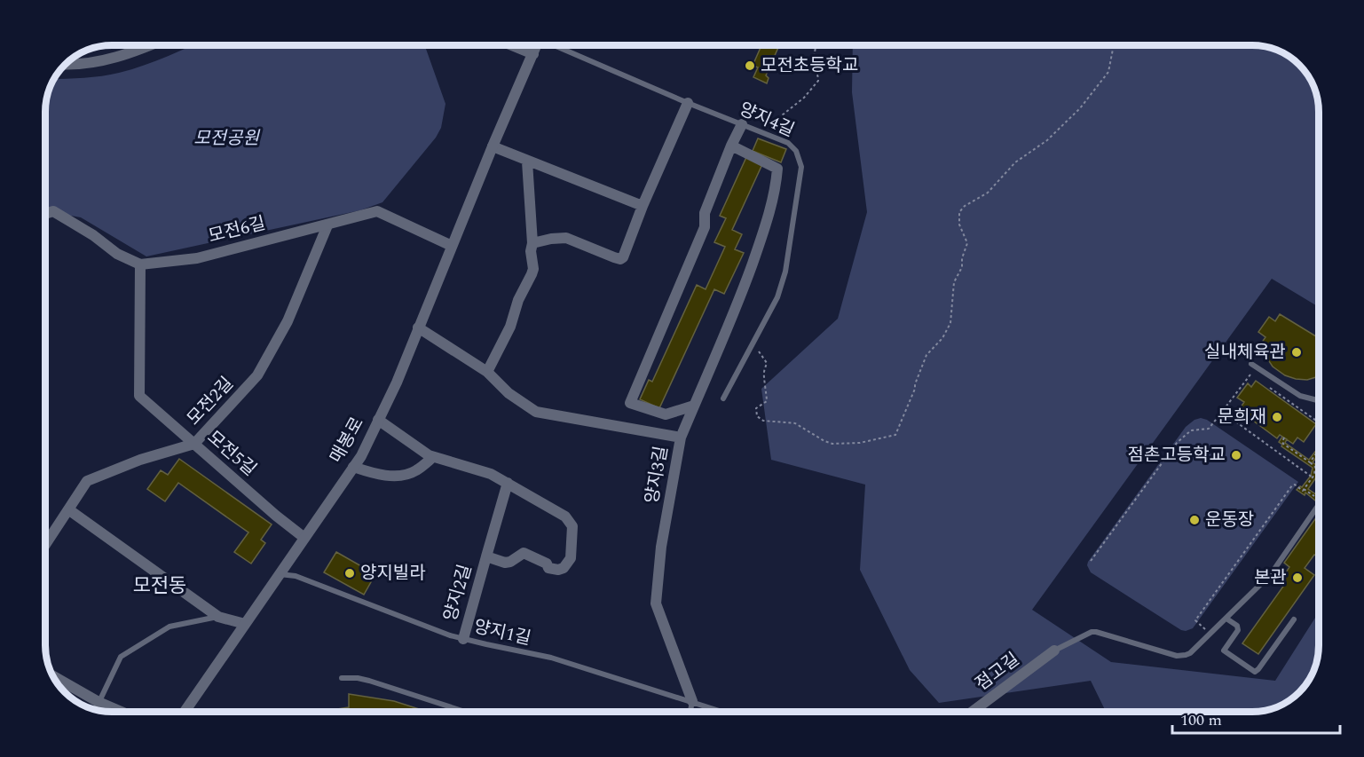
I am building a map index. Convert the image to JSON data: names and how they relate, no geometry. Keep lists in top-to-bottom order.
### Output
{
  "streets": {
    "street": [
      "모전6길",
      "모전2길",
      "매봉로",
      "모전5길",
      "양지3길",
      "양지2길",
      "점고길"
    ],
    "lane": ["양지4길", "양지1길"]
  },
  "crossings": [
    ["모전6길", "모전2길"],
    ["모전6길", "매봉로"],
    ["모전6길", "모전5길"],
    ["모전2길", "모전5길"],
    ["매봉로", "모전5길"],
    ["매봉로", "양지3길"],
    ["매봉로", "양지2길"],
    ["매봉로", "양지1길"],
    ["양지3길", "양지1길"],
    ["양지2길", "양지1길"]
  ],
  "districts": ["모전동"],
  "parks": ["모전공원"],
  "places": [
    "모전초등학교",
    "실내체육관",
    "문희재",
    "점촌고등학교",
    "운동장",
    "양지빌라",
    "본관"
  ],
  "scale_bar": "100 m"
}
